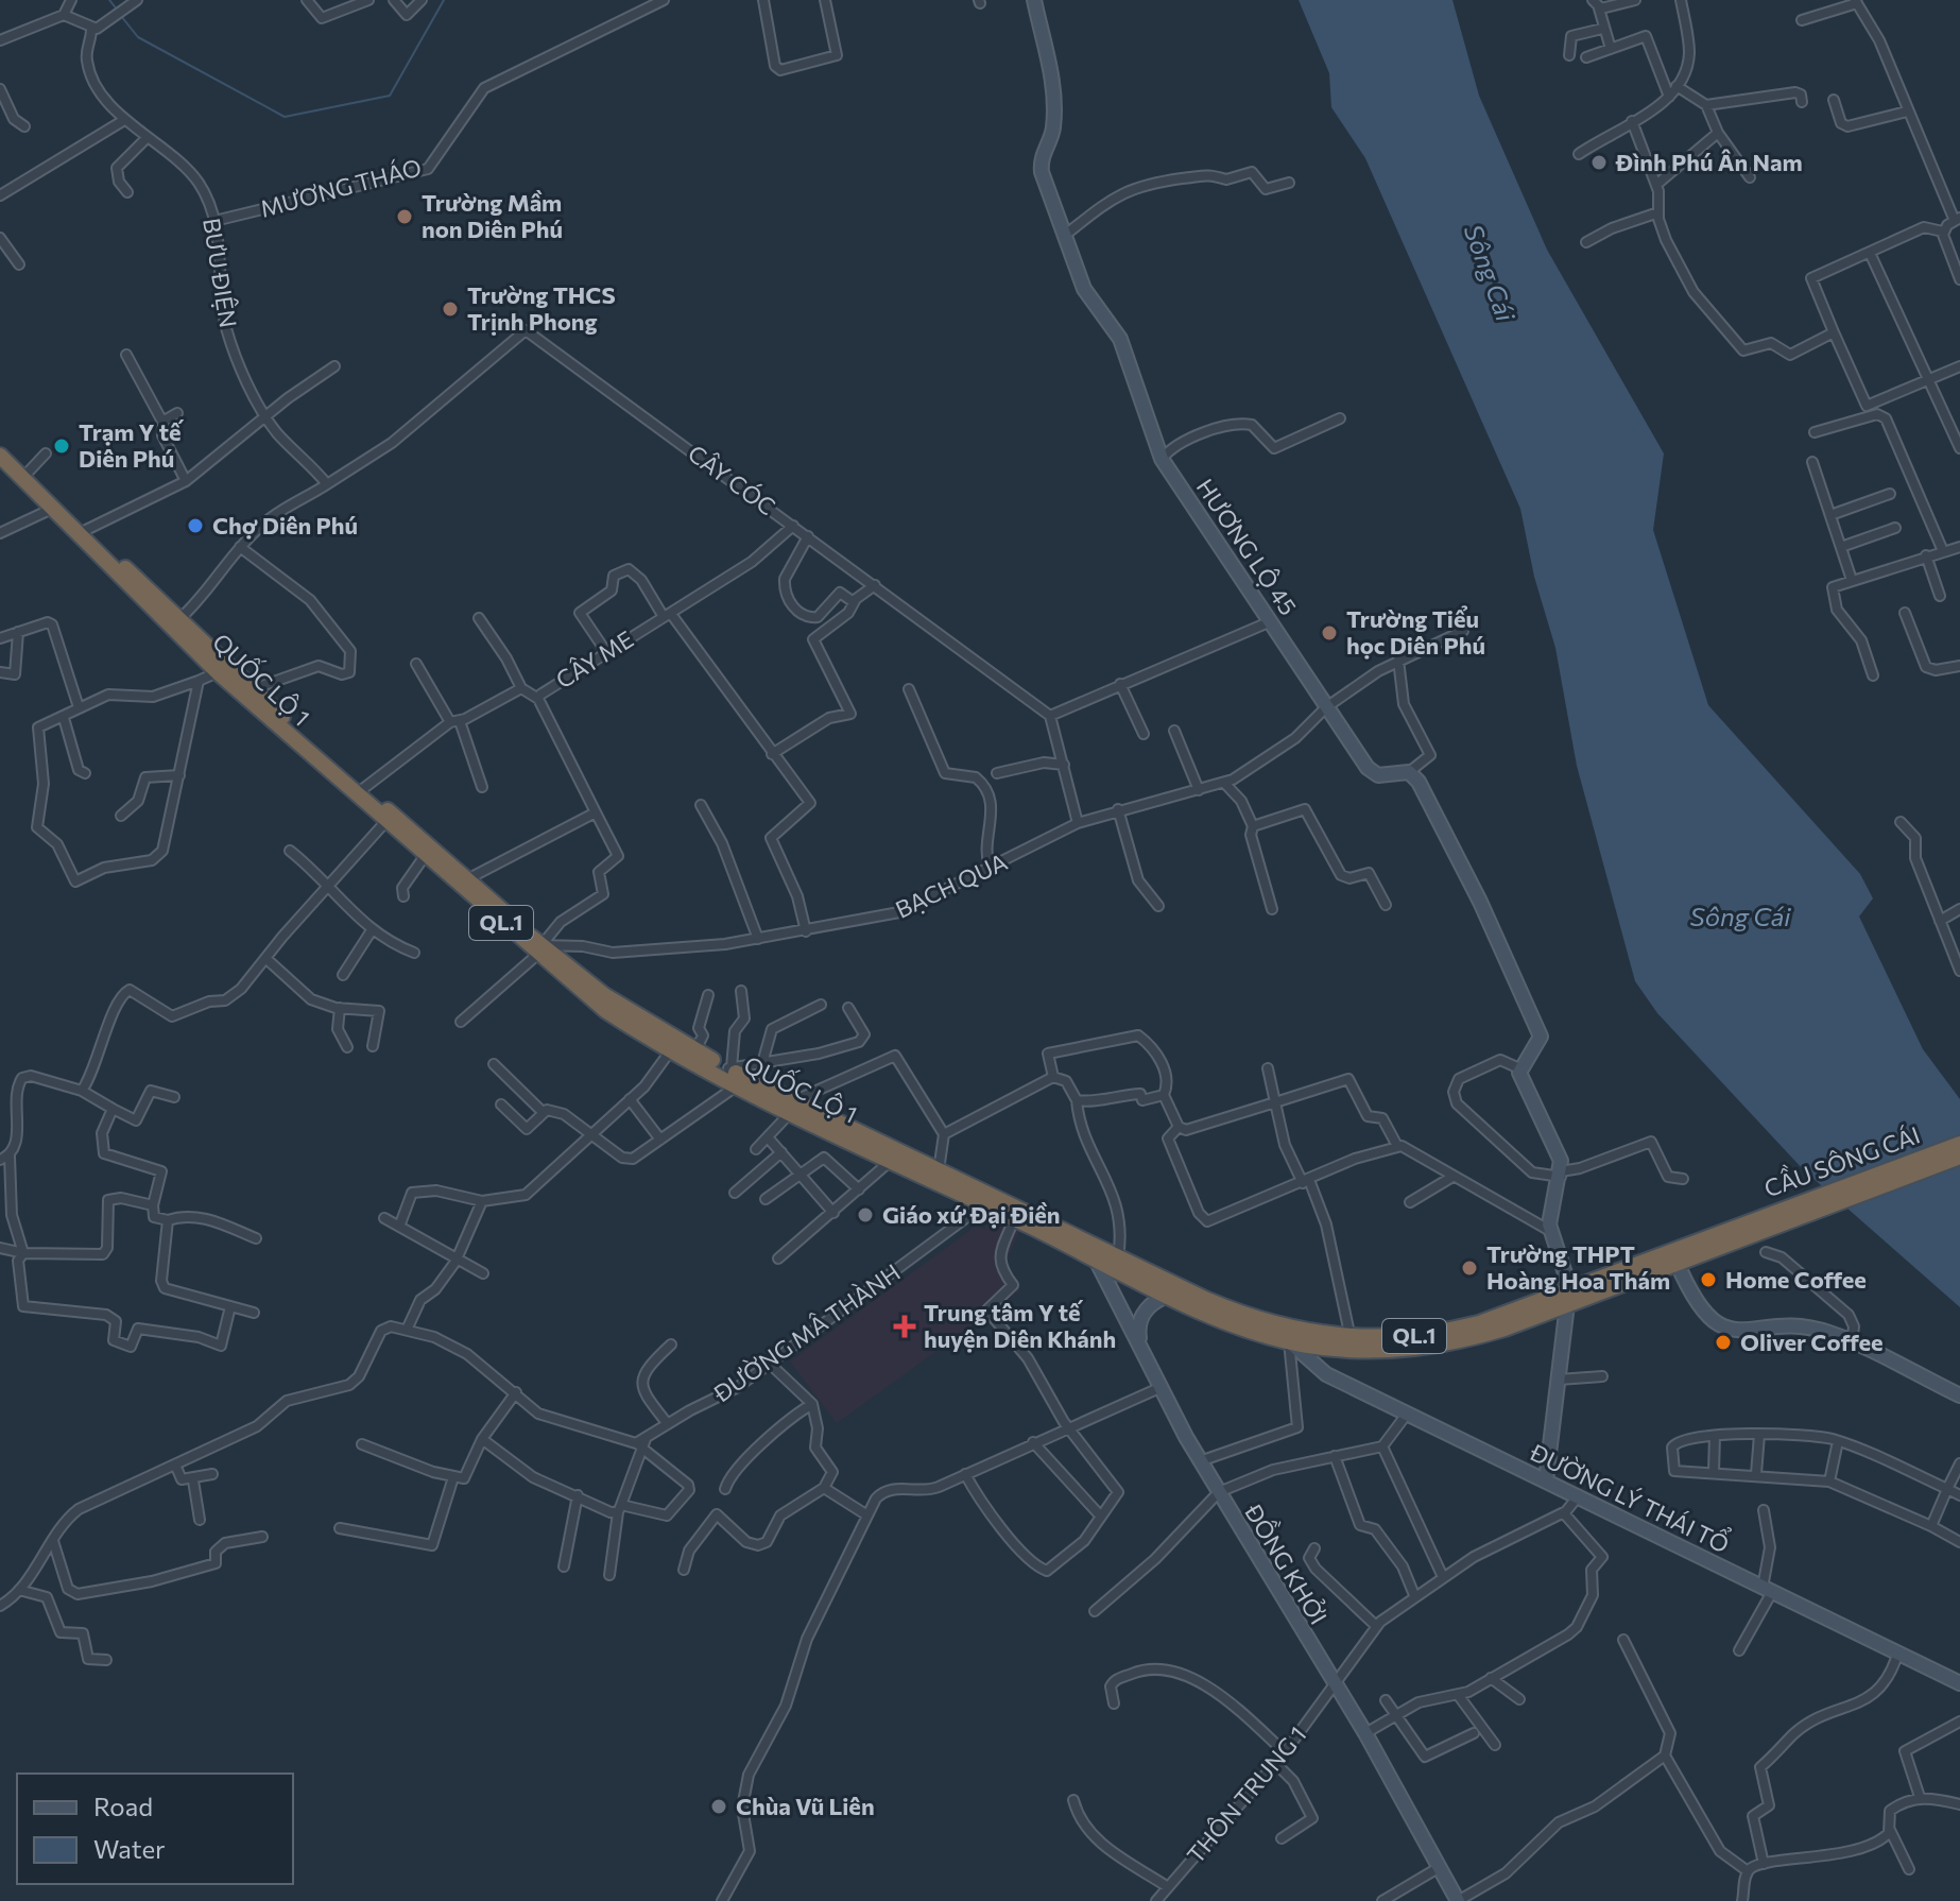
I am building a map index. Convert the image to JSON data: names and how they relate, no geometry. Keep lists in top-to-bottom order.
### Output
{
  "streets": {
    "highway": ["QUỐC LỘ 1", "QL.1", "CẦU SÔNG CÁI"],
    "street": [
      "MƯƠNG THÁO",
      "BƯU ĐIỆN",
      "CÂY CÓC",
      "HƯƠNG LỘ 45",
      "CÂY ME",
      "BẠCH QUA",
      "ĐƯỜNG MÂ THÀNH",
      "ĐƯỜNG LÝ THÁI TỔ",
      "ĐỒNG KHỞI",
      "THÔN TRUNG 1"
    ]
  },
  "crossings": [
    ["MƯƠNG THÁO", "BƯU ĐIỆN"],
    ["BƯU ĐIỆN", "CÂY CÓC"],
    ["CÂY CÓC", "CÂY ME"],
    ["HƯƠNG LỘ 45", "BẠCH QUA"],
    ["CÂY ME", "QUỐC LỘ 1"],
    ["CÂY ME", "BẠCH QUA"],
    ["QUỐC LỘ 1", "BẠCH QUA"],
    ["QUỐC LỘ 1", "CẦU SÔNG CÁI"],
    ["QUỐC LỘ 1", "ĐƯỜNG MÂ THÀNH"],
    ["QUỐC LỘ 1", "ĐƯỜNG LÝ THÁI TỔ"],
    ["QUỐC LỘ 1", "ĐỒNG KHỞI"],
    ["ĐỒNG KHỞI", "THÔN TRUNG 1"]
  ],
  "water": ["Sông Cái"],
  "places": {
    "other": [
      "Đình Phú Ân Nam",
      "Trường Mầm non Diên Phú",
      "Trường THCS Trịnh Phong",
      "Trạm Y tế Diên Phú",
      "Chợ Diên Phú",
      "Trường Tiểu học Diên Phú",
      "Giáo xứ Đại Điền",
      "Trường THPT Hoàng Hoa Thám",
      "Home Coffee",
      "Oliver Coffee",
      "Chùa Vũ Liên"
    ],
    "health": ["Trung tâm Y tế huyện Diên Khánh"]
  },
  "legend": ["Road", "Water"]
}
